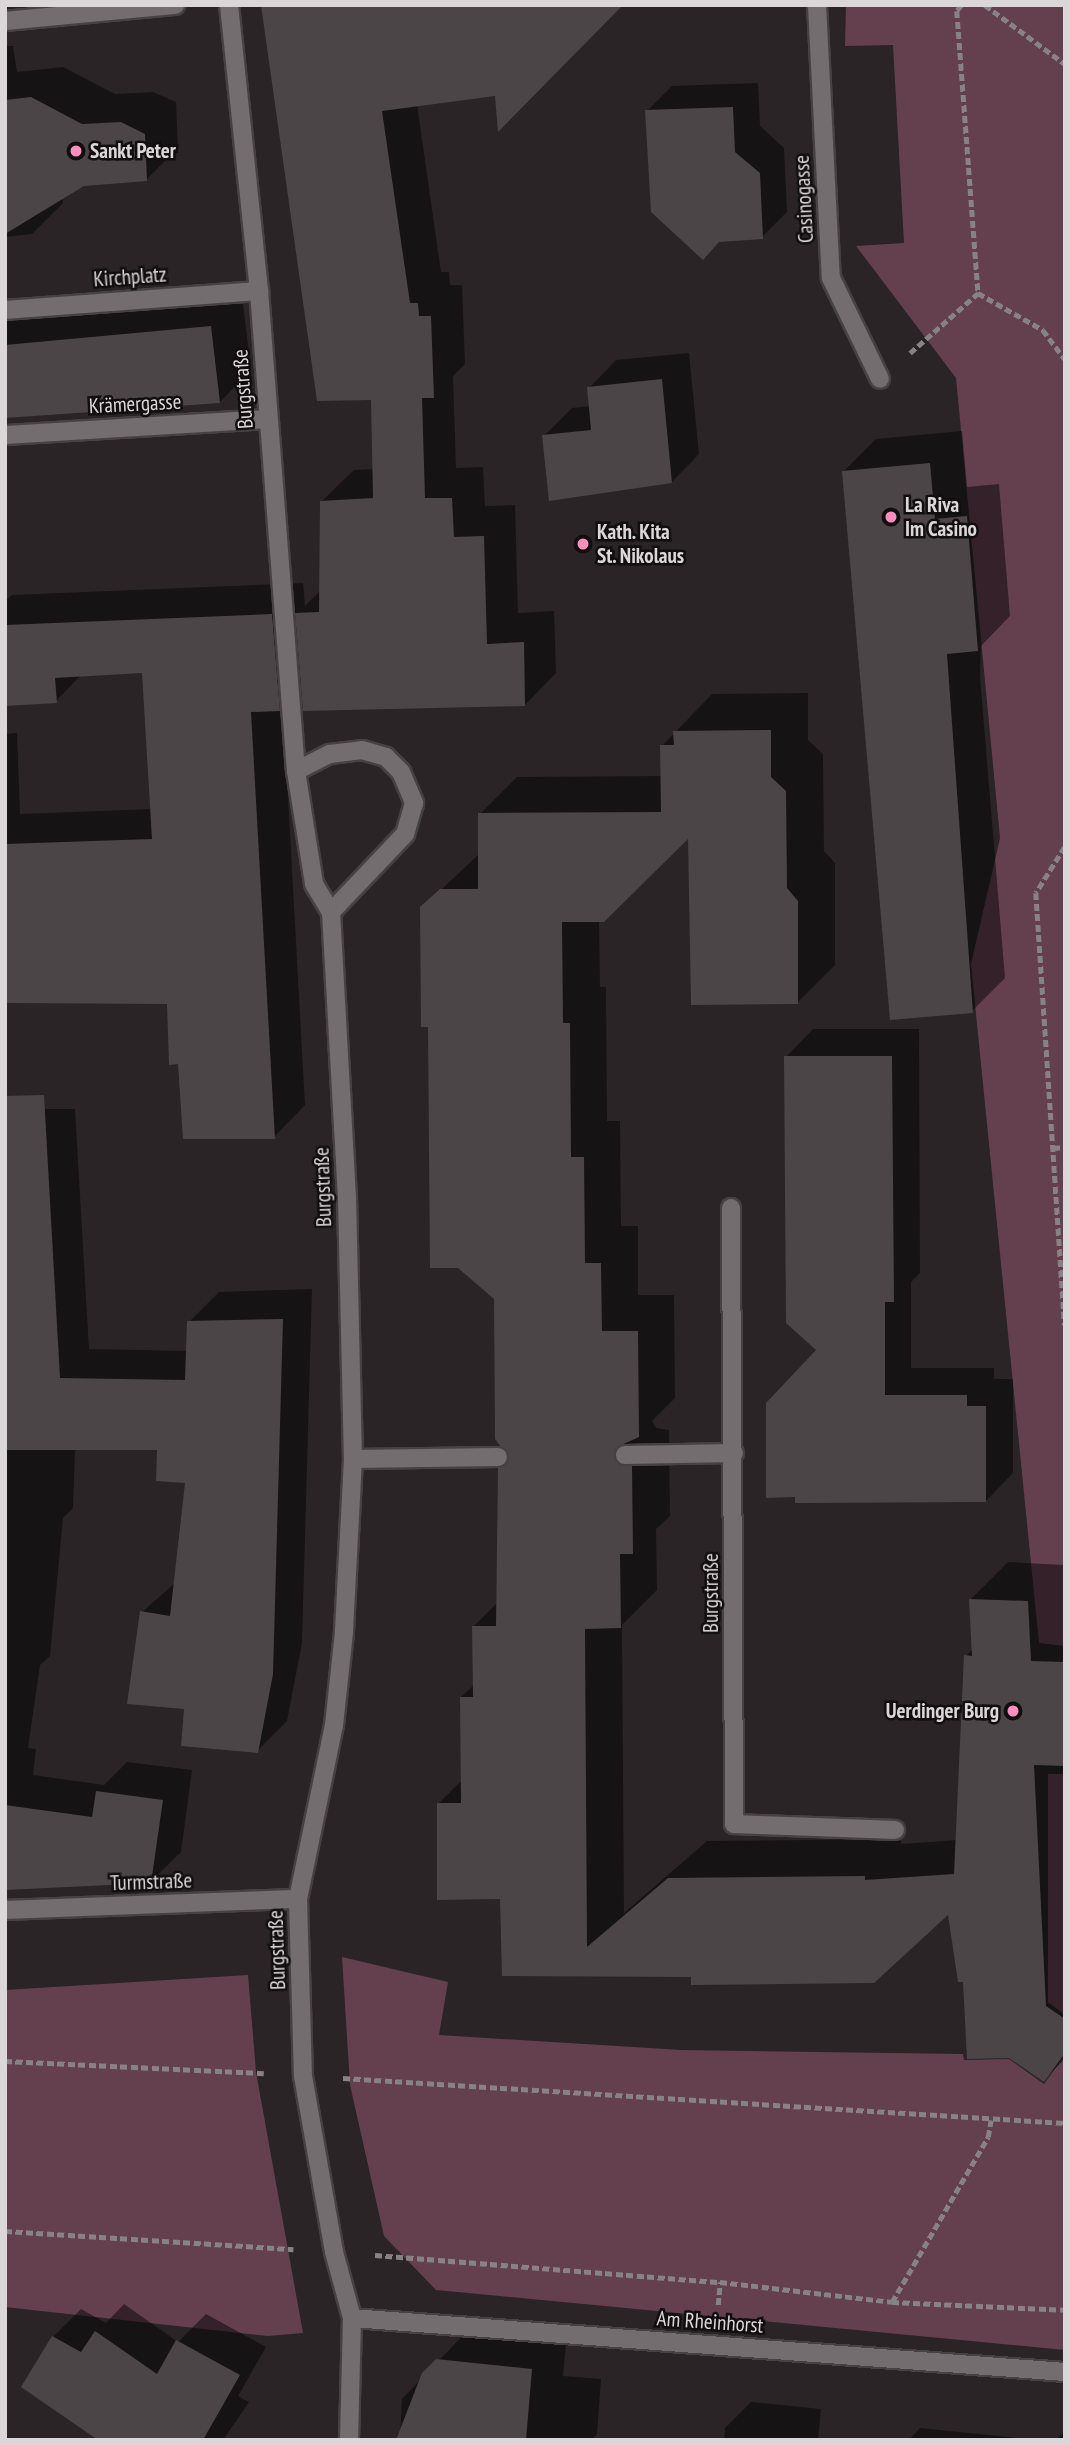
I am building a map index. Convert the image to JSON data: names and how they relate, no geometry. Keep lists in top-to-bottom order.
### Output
{
  "streets": {
    "street": [
      "Casinogasse",
      "Kirchplatz",
      "Burgstraße",
      "Krämergasse",
      "Turmstraße",
      "Am Rheinhorst"
    ]
  },
  "crossings": [
    ["Kirchplatz", "Burgstraße"],
    ["Burgstraße", "Krämergasse"],
    ["Burgstraße", "Turmstraße"],
    ["Burgstraße", "Am Rheinhorst"]
  ],
  "places": [
    "Sankt Peter",
    "La Riva Im Casino",
    "Kath. Kita St. Nikolaus",
    "Uerdinger Burg"
  ]
}
